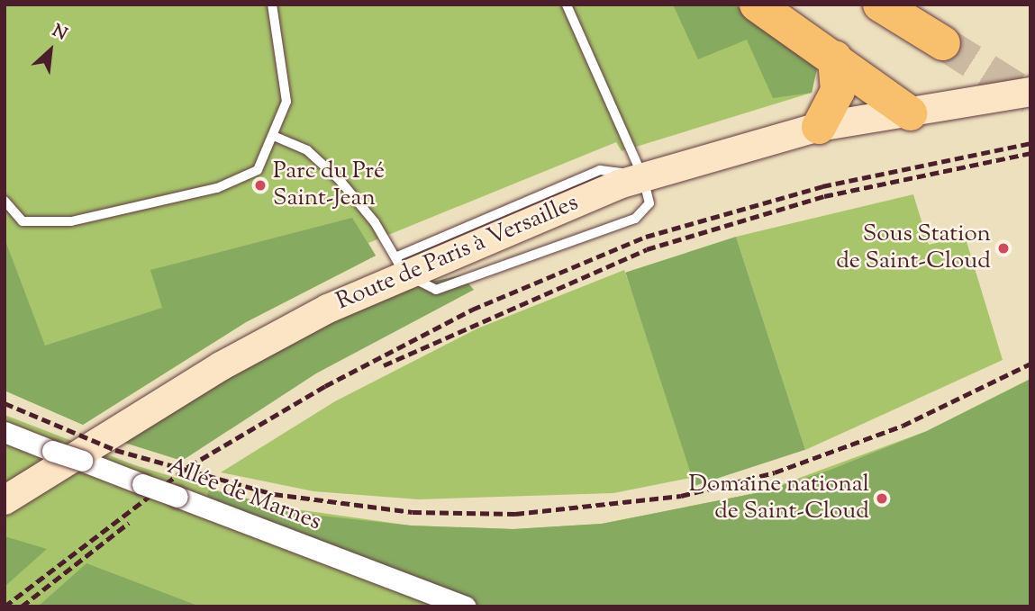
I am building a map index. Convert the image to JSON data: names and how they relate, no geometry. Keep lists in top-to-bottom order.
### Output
{
  "streets": {
    "main road": ["Route de Paris à Versailles"],
    "street": ["Allée de Marnes"]
  },
  "places": ["Parc du Pré Saint-Jean", "Sous Station de Saint-Cloud", "Domaine national de Saint-Cloud"],
  "north": "top right"
}
